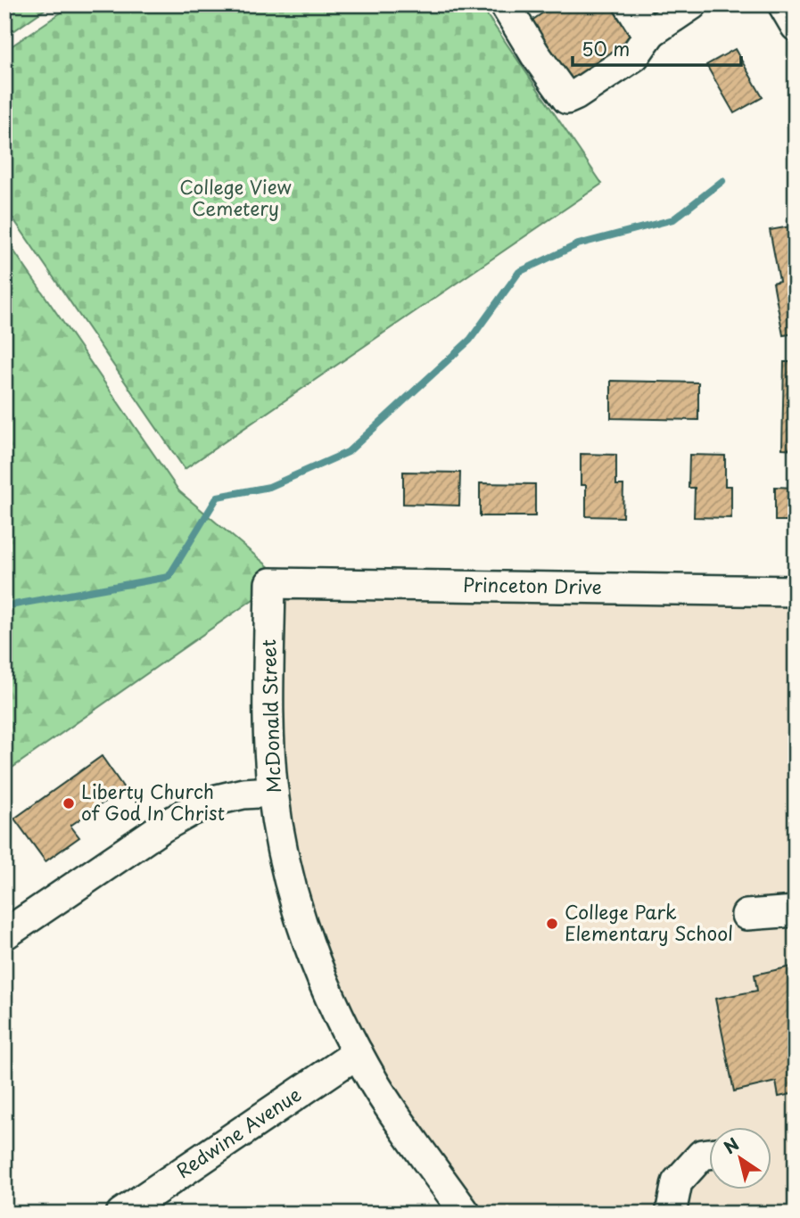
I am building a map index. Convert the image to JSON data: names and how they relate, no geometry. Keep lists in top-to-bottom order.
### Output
{
  "streets": {
    "street": ["Princeton Drive", "McDonald Street", "Redwine Avenue"]
  },
  "crossings": [
    ["Princeton Drive", "McDonald Street"],
    ["McDonald Street", "Redwine Avenue"]
  ],
  "parks": ["College View Cemetery"],
  "places": ["Liberty Church of God In Christ", "College Park Elementary School"],
  "scale_bar": "50 m",
  "north": "top left"
}
